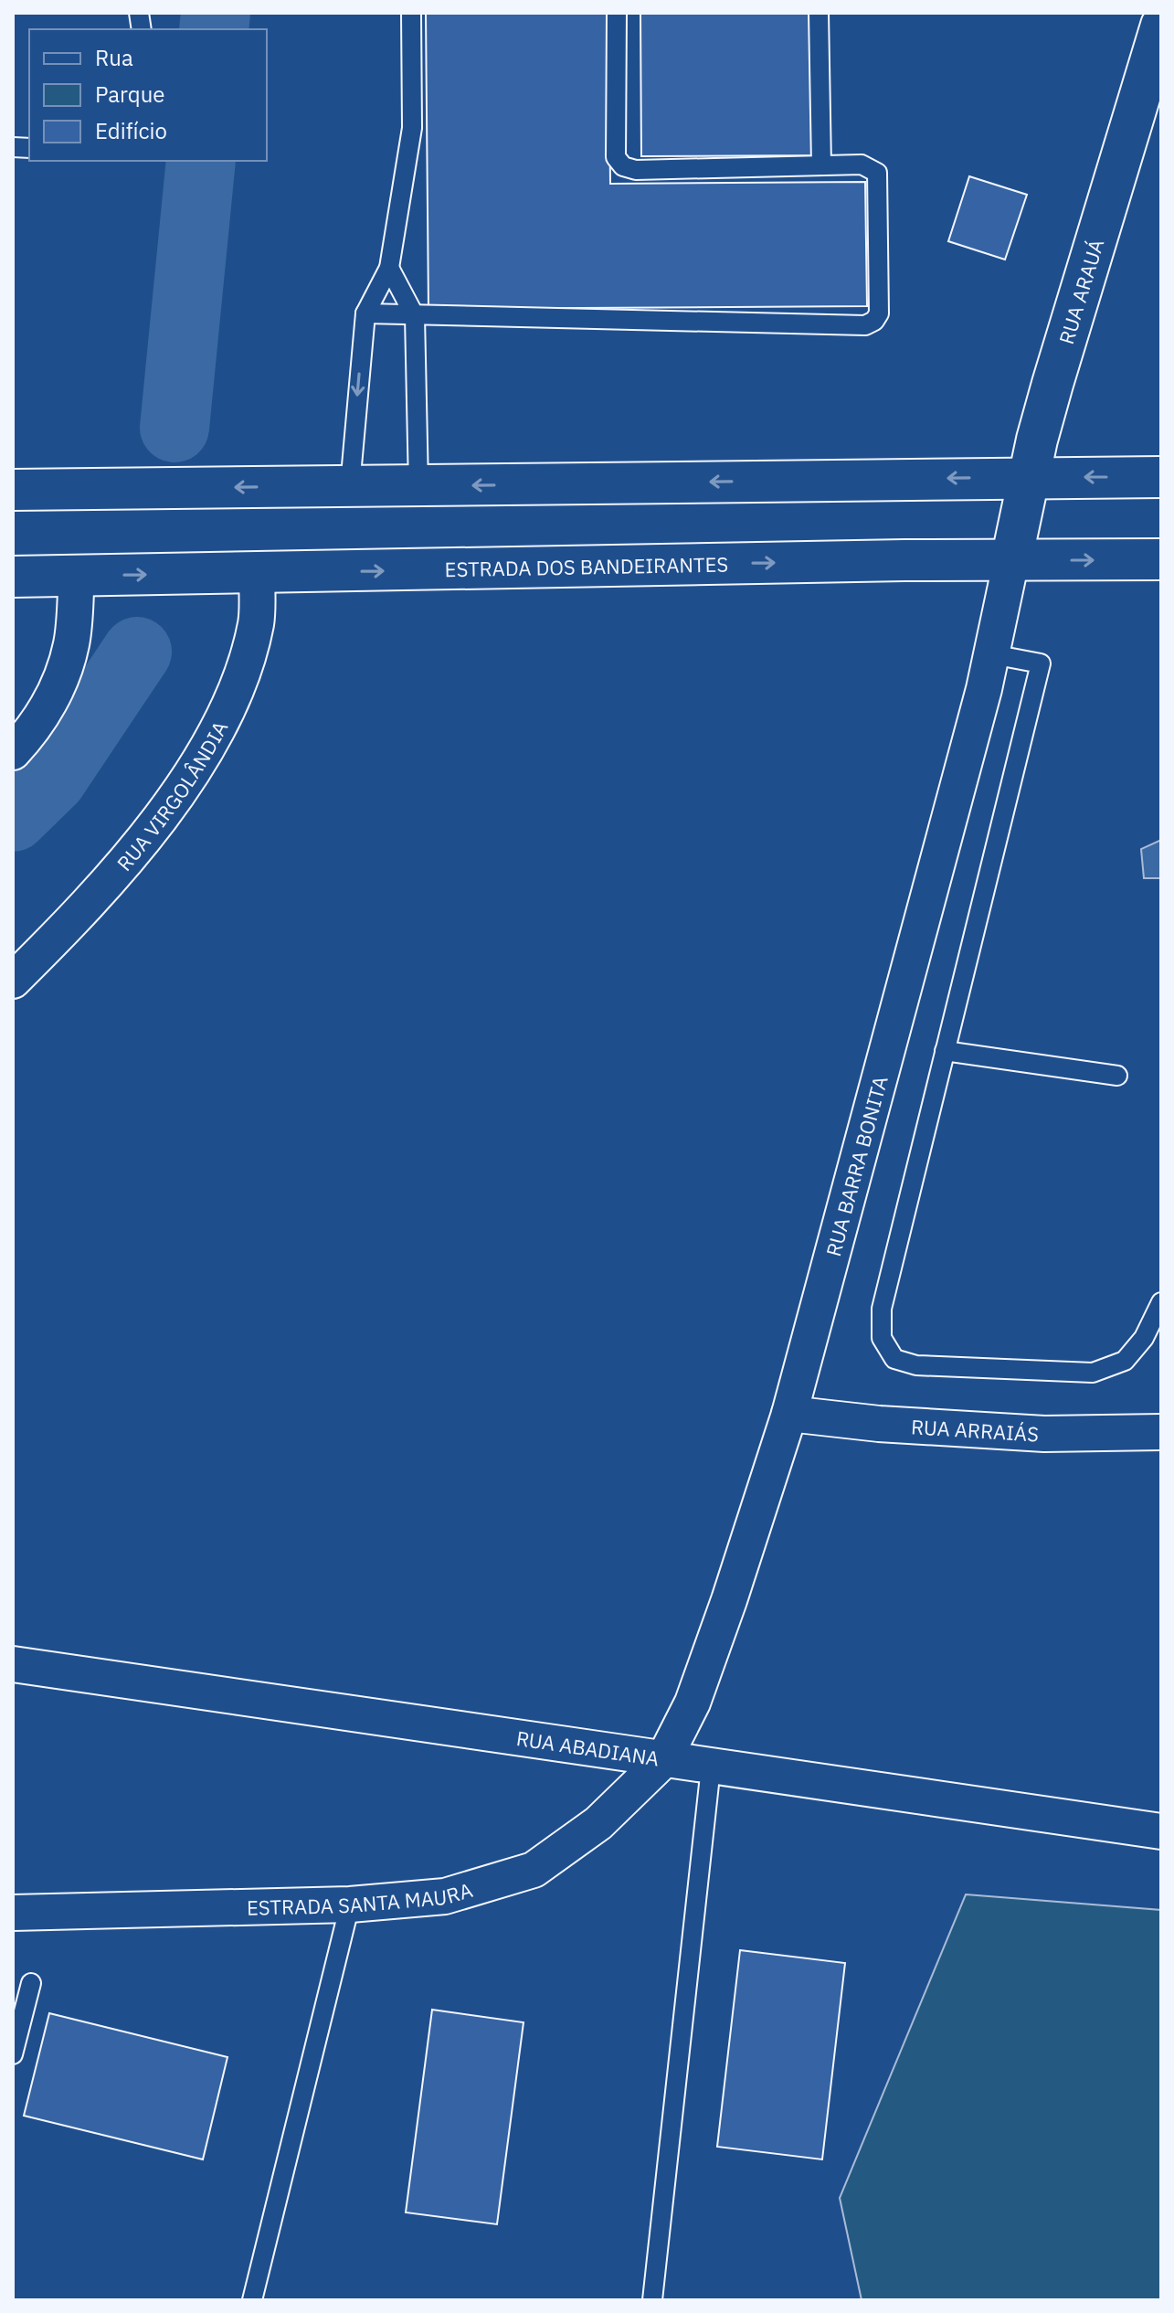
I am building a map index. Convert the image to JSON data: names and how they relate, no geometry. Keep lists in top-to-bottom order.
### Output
{
  "streets": {
    "main road": ["RUA ARAUÁ", "ESTRADA DOS BANDEIRANTES"],
    "street": [
      "RUA VIRGOLÂNDIA",
      "RUA BARRA BONITA",
      "RUA ARRAIÁS",
      "RUA ABADIANA",
      "ESTRADA SANTA MAURA"
    ]
  },
  "crossings": [
    ["RUA ARAUÁ", "ESTRADA DOS BANDEIRANTES"],
    ["RUA ARAUÁ", "RUA BARRA BONITA"],
    ["ESTRADA DOS BANDEIRANTES", "RUA VIRGOLÂNDIA"],
    ["ESTRADA DOS BANDEIRANTES", "RUA BARRA BONITA"],
    ["RUA BARRA BONITA", "RUA ARRAIÁS"],
    ["RUA BARRA BONITA", "RUA ABADIANA"],
    ["RUA BARRA BONITA", "ESTRADA SANTA MAURA"],
    ["RUA ABADIANA", "ESTRADA SANTA MAURA"]
  ],
  "legend": ["Rua", "Parque", "Edifício"]
}
